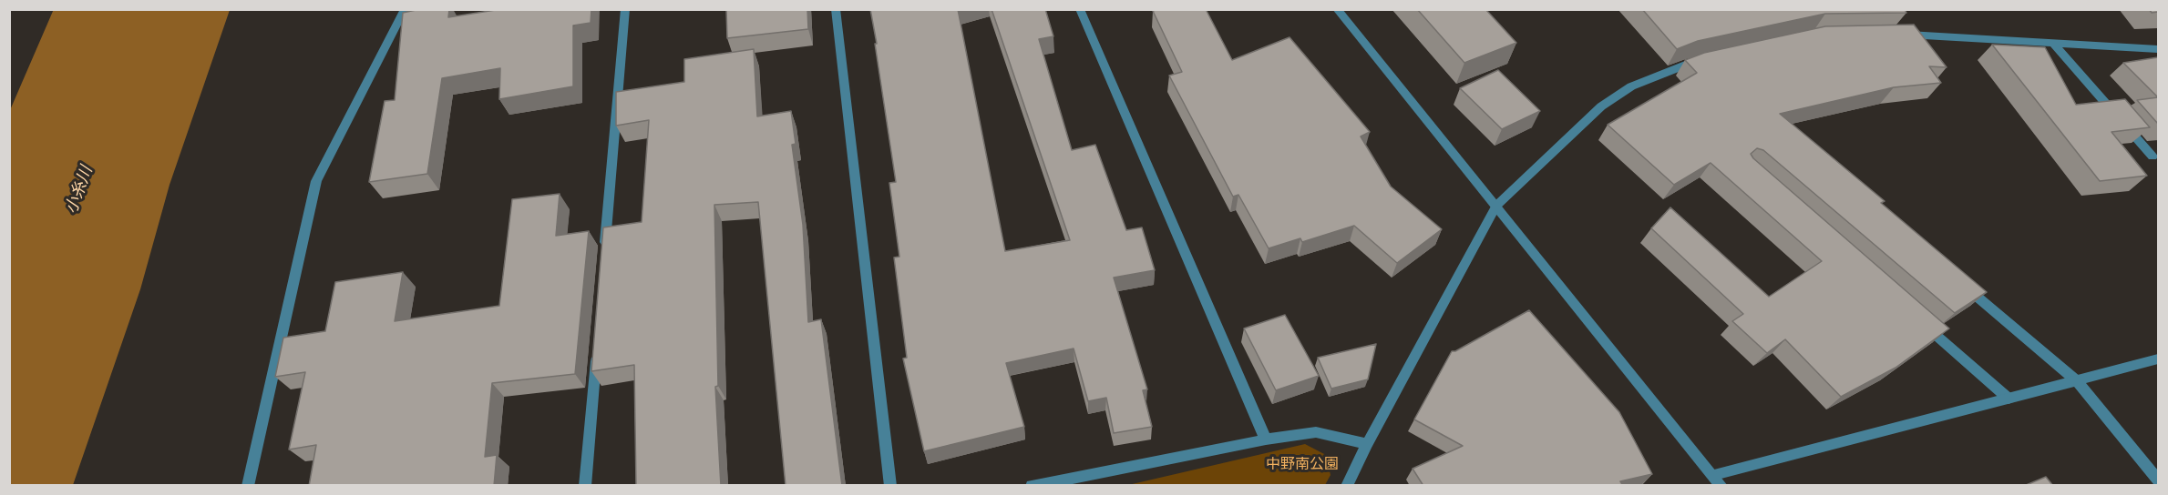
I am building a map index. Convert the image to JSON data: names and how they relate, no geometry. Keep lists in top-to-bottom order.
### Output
{
  "water": ["小糸川"],
  "parks": ["中野南公園"]
}
